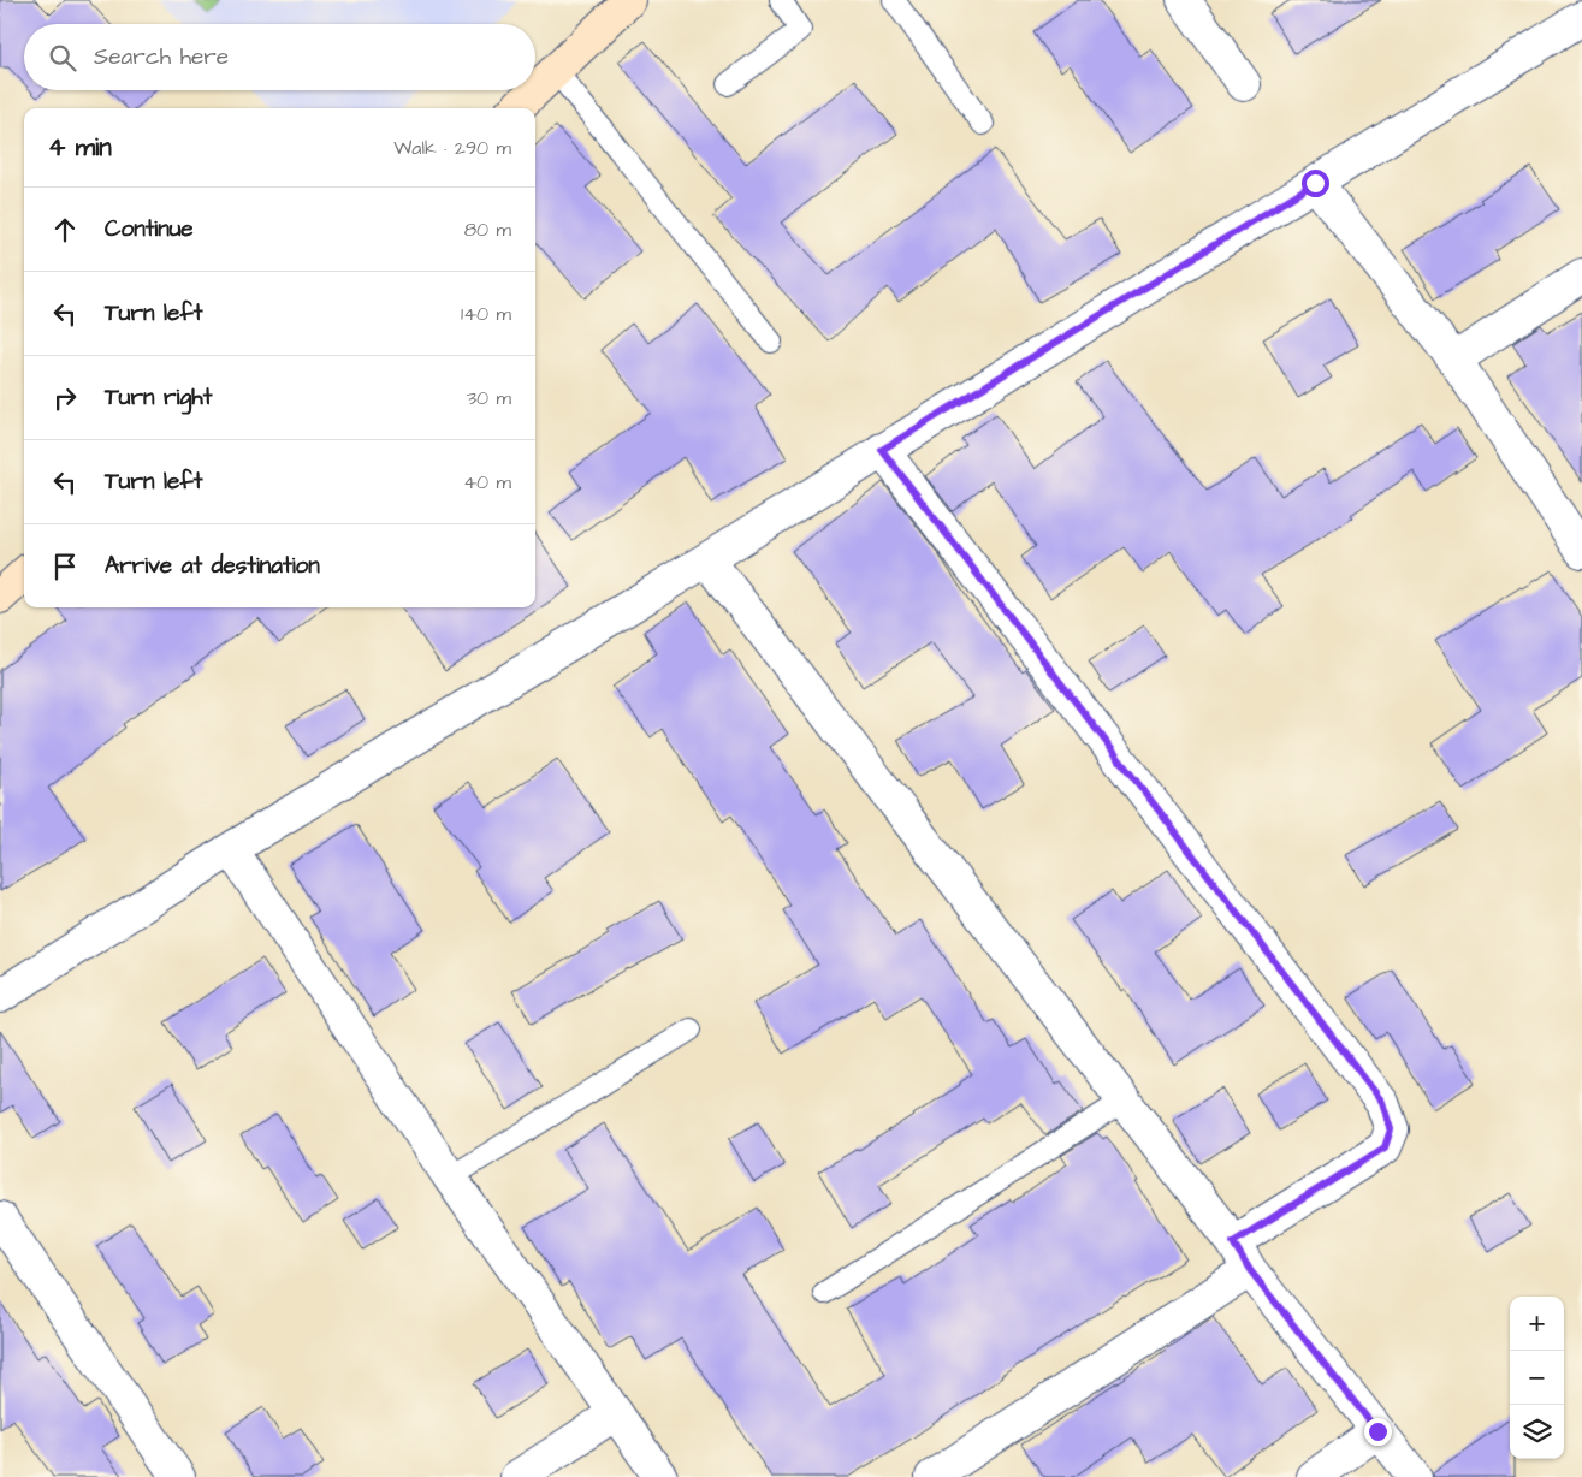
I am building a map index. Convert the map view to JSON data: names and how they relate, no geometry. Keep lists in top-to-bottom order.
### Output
{
  "page": {
    "search": "Search here",
    "heading": ["4 min", "Walk · 290 m"],
    "list": [
      ["Continue", "80 m"],
      ["Turn left", "140 m"],
      ["Turn right", "30 m"],
      ["Turn left", "40 m"],
      "Arrive at destination"
    ],
    "map_buttons": ["+", "−"]
  }
}
